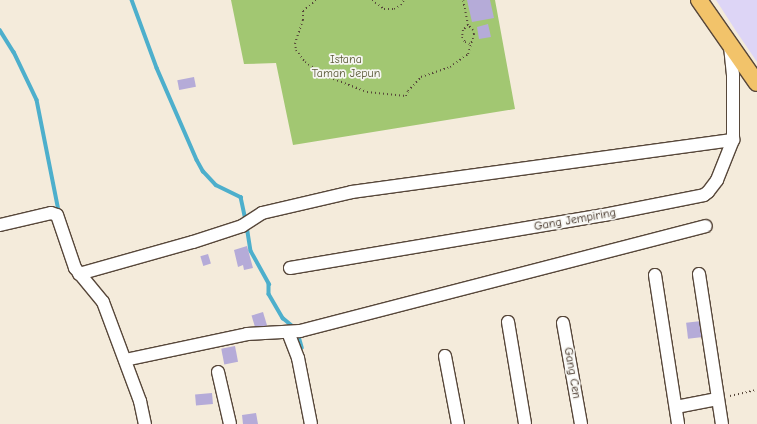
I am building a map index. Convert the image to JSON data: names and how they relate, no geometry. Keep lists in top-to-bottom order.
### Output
{
  "streets": {
    "street": ["Gang Jempiring", "Gang Cen"]
  },
  "parks": ["Istana Taman Jepun"]
}
